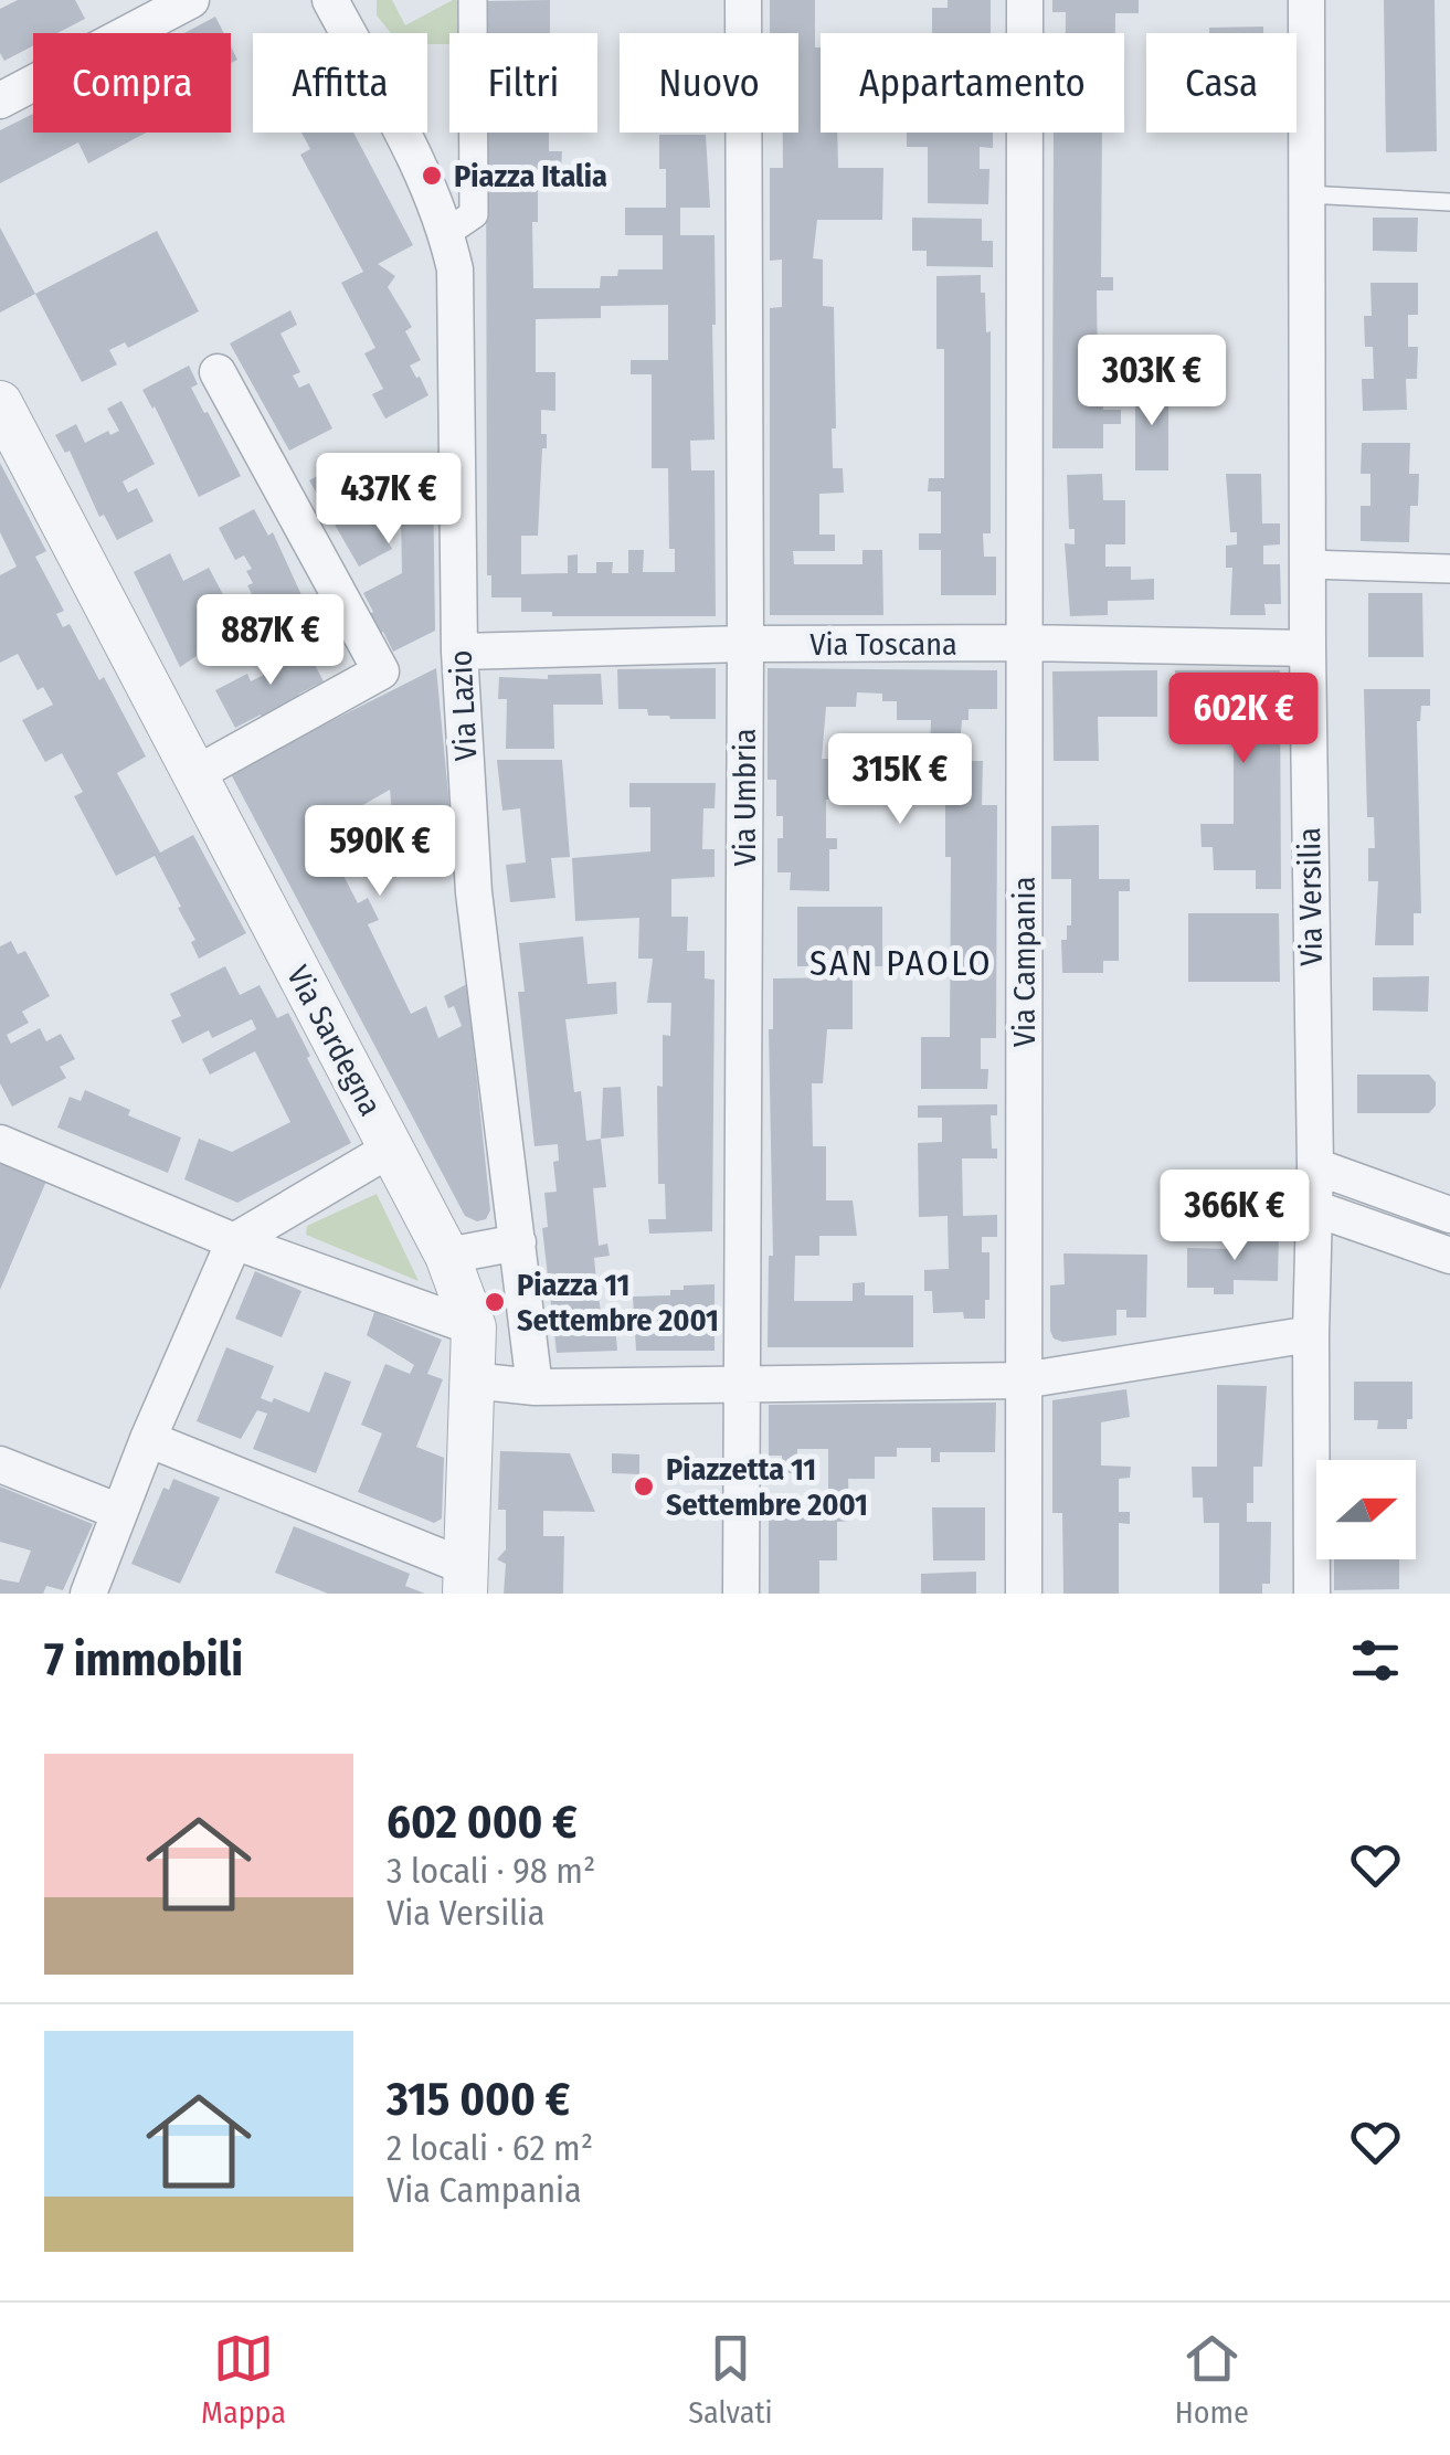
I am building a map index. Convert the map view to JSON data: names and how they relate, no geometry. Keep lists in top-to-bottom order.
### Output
{
  "streets": {
    "street": [
      "Via Toscana",
      "Via Lazio",
      "Via Umbria",
      "Via Versilia",
      "Via Campania",
      "Via Sardegna"
    ]
  },
  "crossings": [
    ["Via Toscana", "Via Lazio"],
    ["Via Toscana", "Via Umbria"],
    ["Via Toscana", "Via Versilia"],
    ["Via Toscana", "Via Campania"]
  ],
  "districts": ["SAN PAOLO"],
  "places": ["Piazza Italia", "Piazza 11 Settembre 2001", "Piazzetta 11 Settembre 2001"],
  "north": "right",
  "page": {
    "chip": [
      "Compra",
      "Affitta",
      "Filtri",
      "Nuovo",
      "Appartamento",
      "Casa"
    ],
    "price": [
      "303K €",
      "437K €",
      "887K €",
      "602K €",
      "315K €",
      "590K €",
      "366K €"
    ],
    "heading": "7 immobili",
    "list": [
      {
        "name": "602 000 €",
        "note": "3 locali · 98 m² · Via Versilia"
      },
      {
        "name": "315 000 €",
        "note": "2 locali · 62 m² · Via Campania"
      }
    ],
    "tabs": ["Mappa", "Salvati", "Home"]
  }
}
